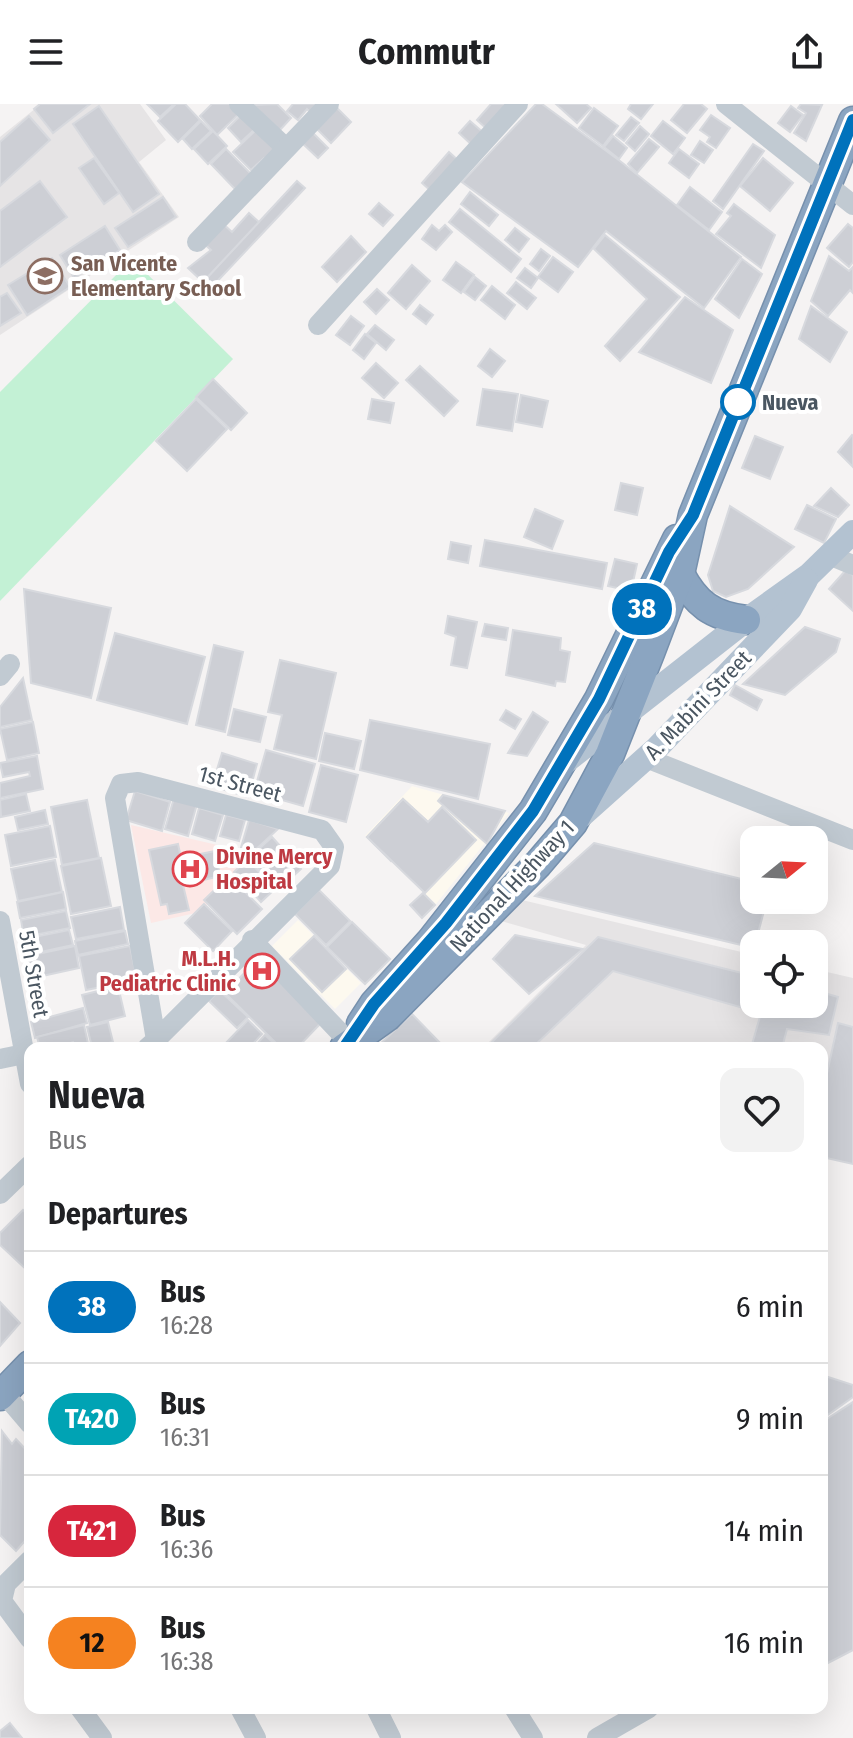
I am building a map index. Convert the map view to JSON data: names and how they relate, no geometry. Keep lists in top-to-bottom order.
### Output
{
  "streets": {
    "highway": ["National Highway 1"],
    "main road": ["A. Mabini Street"],
    "street": ["1st Street", "5th Street"]
  },
  "crossings": [
    ["A. Mabini Street", "National Highway 1"]
  ],
  "places": {
    "school or university": ["San Vicente Elementary School"],
    "other": ["Nueva"],
    "hospital": ["Divine Mercy Hospital", "M.L.H. Pediatric Clinic"]
  },
  "lines": ["bus line 38"],
  "north": "right",
  "page": {
    "header": "Commutr",
    "on_map": "38",
    "heading": [
      ["Nueva", "Bus"],
      "Departures"
    ],
    "list": [
      {
        "mark": "38",
        "name": "Bus",
        "note": "16:28",
        "value": "6 min"
      },
      {
        "mark": "T420",
        "name": "Bus",
        "note": "16:31",
        "value": "9 min"
      },
      {
        "mark": "T421",
        "name": "Bus",
        "note": "16:36",
        "value": "14 min"
      },
      {
        "mark": "12",
        "name": "Bus",
        "note": "16:38",
        "value": "16 min"
      }
    ]
  }
}
